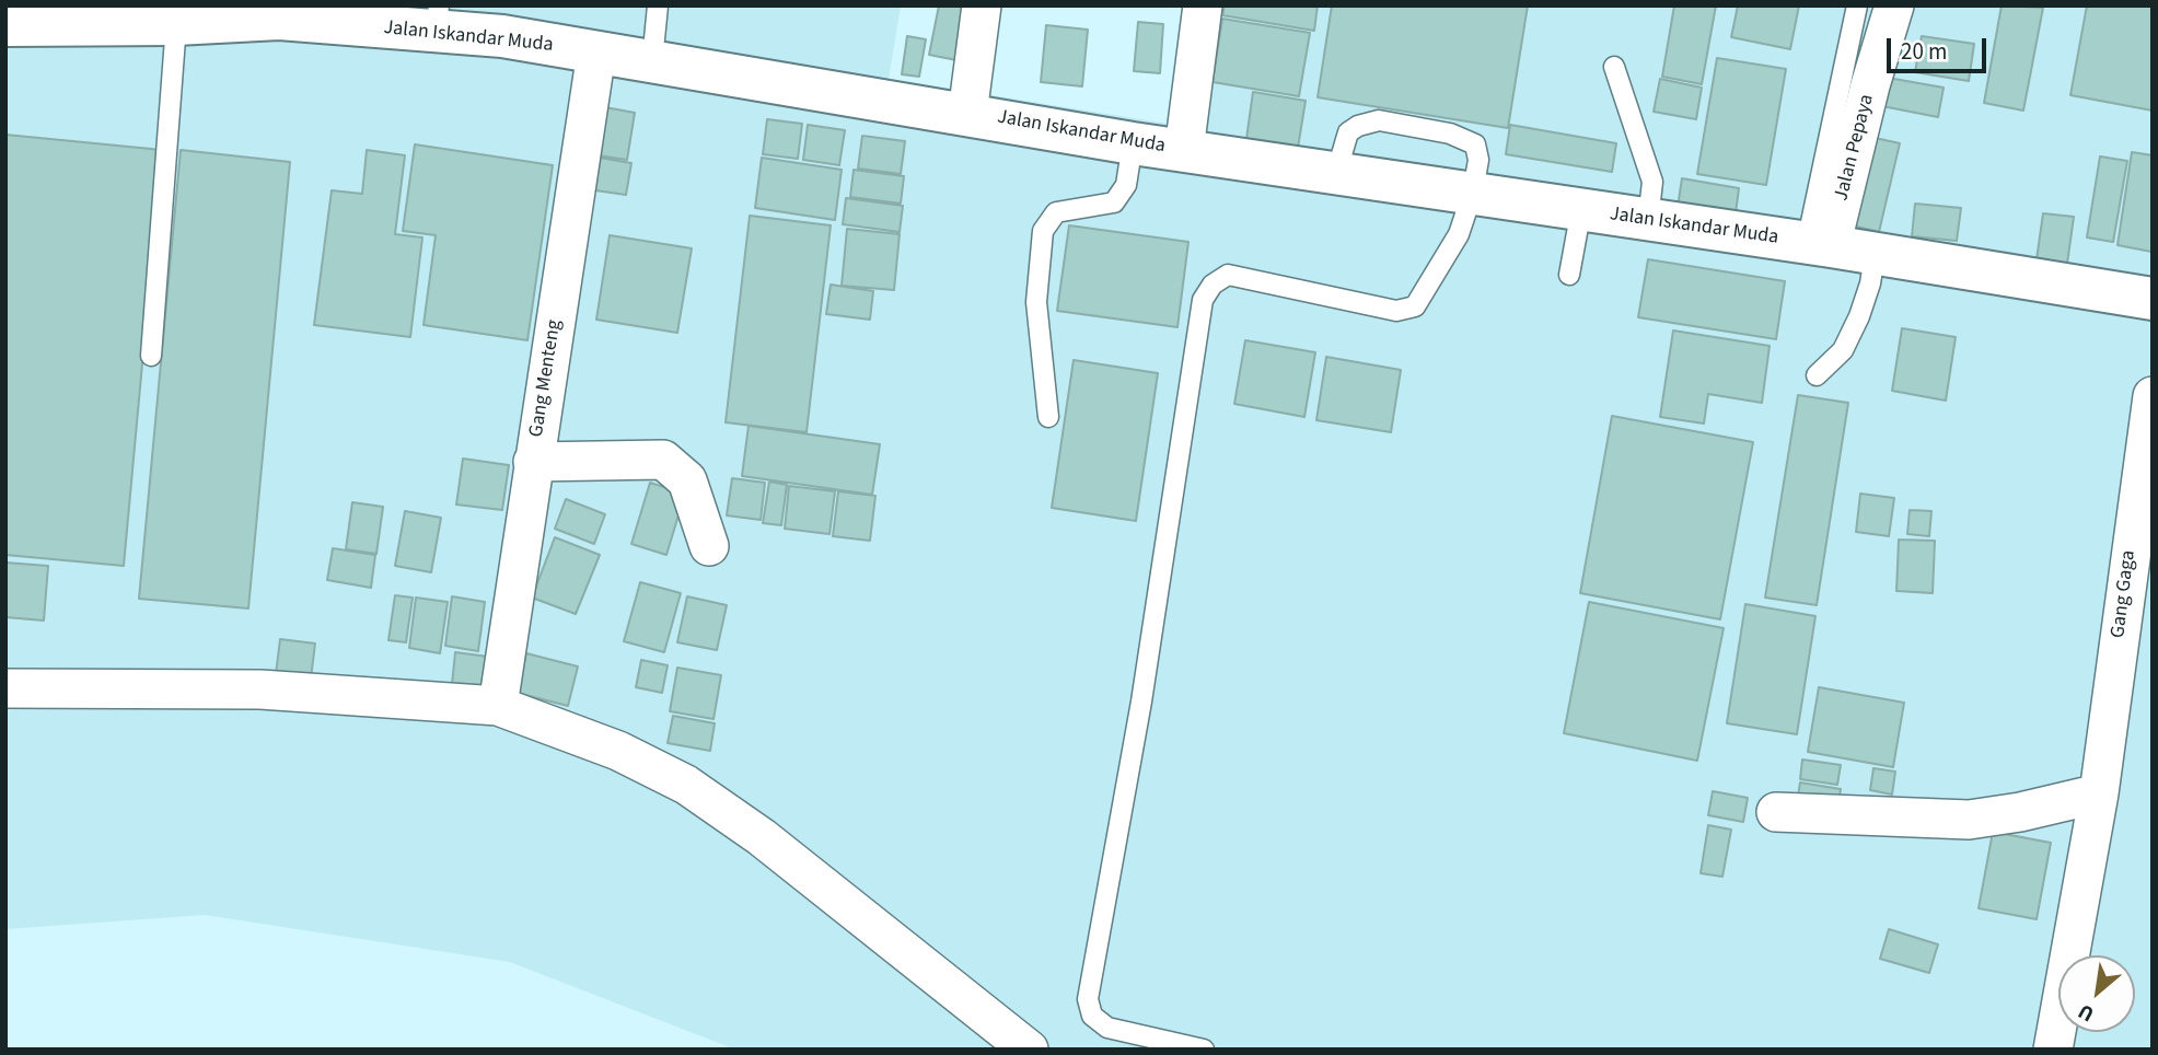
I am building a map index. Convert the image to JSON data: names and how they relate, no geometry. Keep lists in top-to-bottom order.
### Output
{
  "streets": {
    "street": [
      "Jalan Iskandar Muda",
      "Jalan Pepaya",
      "Gang Menteng",
      "Gang Gaga"
    ]
  },
  "crossings": [
    ["Jalan Iskandar Muda", "Jalan Pepaya"],
    ["Jalan Iskandar Muda", "Gang Menteng"]
  ],
  "scale_bar": "20 m",
  "north": "bottom left"
}
